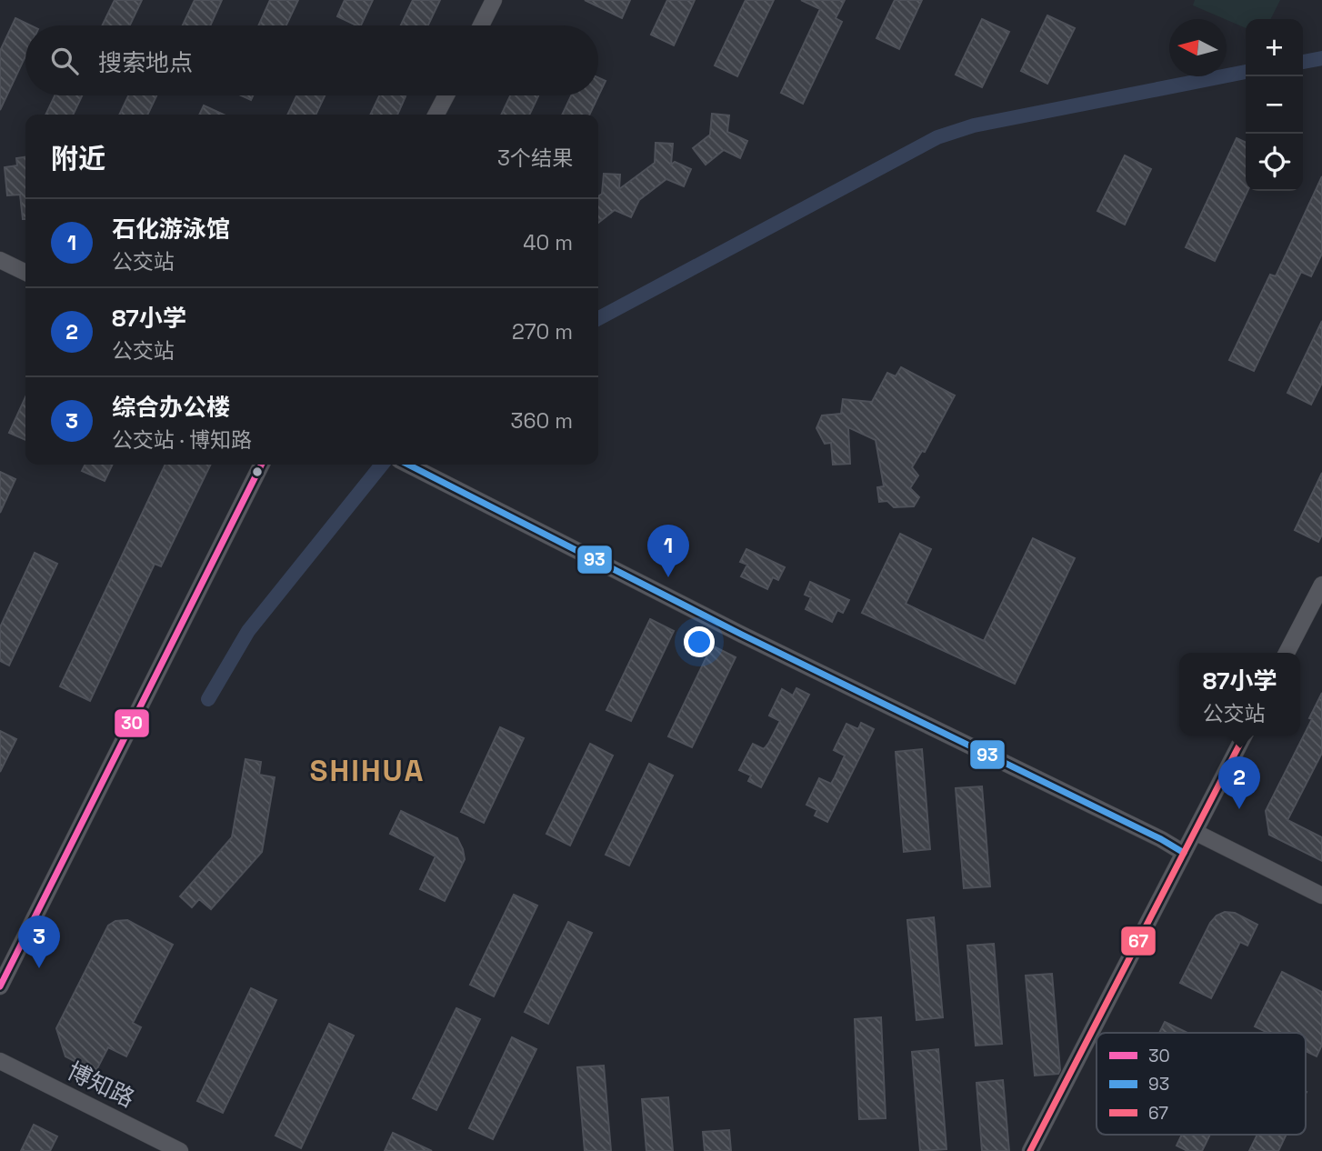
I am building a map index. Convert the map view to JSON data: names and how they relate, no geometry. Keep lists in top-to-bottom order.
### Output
{
  "streets": {
    "street": ["博知路"]
  },
  "districts": ["SHIHUA"],
  "lines": ["transit line 30", "transit line 93", "transit line 67"],
  "legend": ["30", "93", "67"],
  "north": "left",
  "page": {
    "map_buttons": ["+", "−"],
    "search": "搜索地点",
    "heading": ["附近", "3个结果"],
    "list": [
      {
        "mark": "1",
        "name": "石化游泳馆",
        "note": "公交站",
        "value": "40 m"
      },
      {
        "mark": "2",
        "name": "87小学",
        "note": "公交站",
        "value": "270 m"
      },
      {
        "mark": "3",
        "name": "综合办公楼",
        "note": "公交站 · 博知路",
        "value": "360 m"
      }
    ],
    "pins": ["1", "2", "3"],
    "popup": ["87小学", "公交站"]
  }
}
